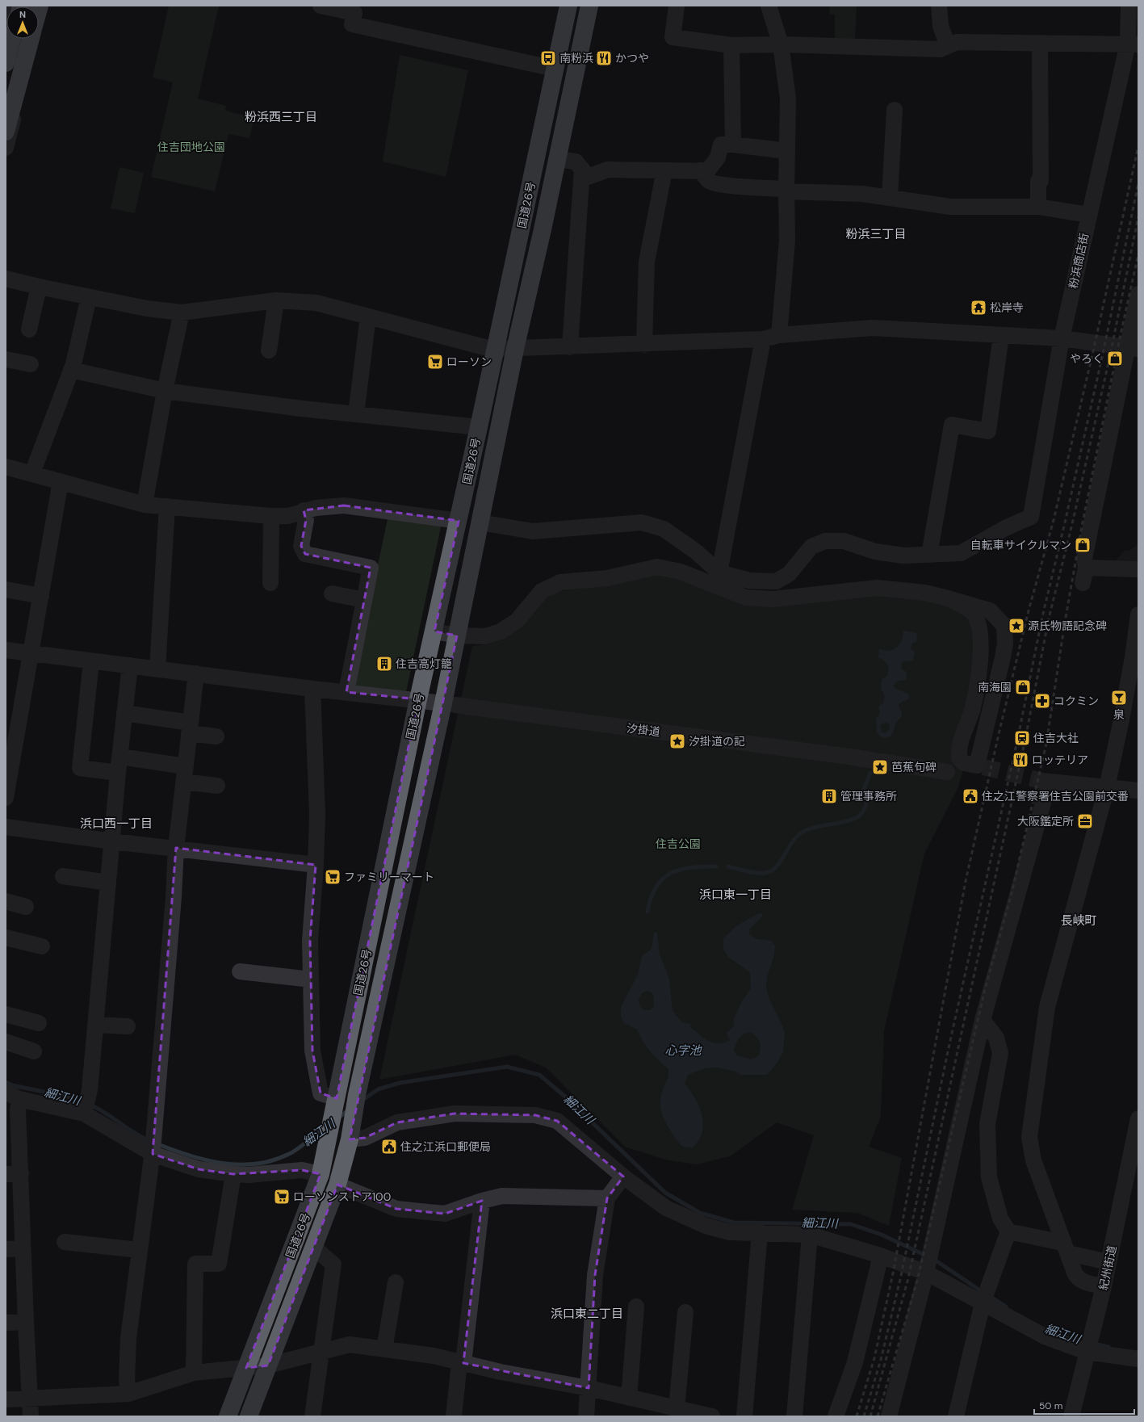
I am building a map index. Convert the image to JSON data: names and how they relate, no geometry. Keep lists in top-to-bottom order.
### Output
{
  "streets": {
    "highway": ["国道26号"],
    "street": ["粉浜商店街", "汐掛道", "紀州街道"]
  },
  "crossings": [
    ["国道26号", "汐掛道"]
  ],
  "districts": [
    "粉浜西三丁目",
    "粉浜三丁目",
    "浜口西一丁目",
    "浜口東一丁目",
    "長峡町",
    "浜口東二丁目"
  ],
  "water": ["心字池", "細江川"],
  "parks": ["住吉団地公園", "住吉公園"],
  "places": {
    "bus stop": ["南粉浜"],
    "restaurant": ["かつや", "ロッテリア"],
    "temple": ["松岸寺"],
    "shop": ["やろく", "自転車サイクルマン", "南海園"],
    "supermarket": ["ローソン", "ファミリーマート", "ローソンストア100"],
    "place": ["源氏物語記念碑", "汐掛道の記", "芭蕉句碑"],
    "building": ["住吉高灯籠", "管理事務所"],
    "bar": ["泉"],
    "pharmacy": ["コクミン"],
    "station": ["住吉大社"],
    "public building": ["住之江警察署住吉公園前交番", "住之江浜口郵便局"],
    "office": ["大阪鑑定所"]
  },
  "scale_bar": "50 m",
  "north": "top"
}
